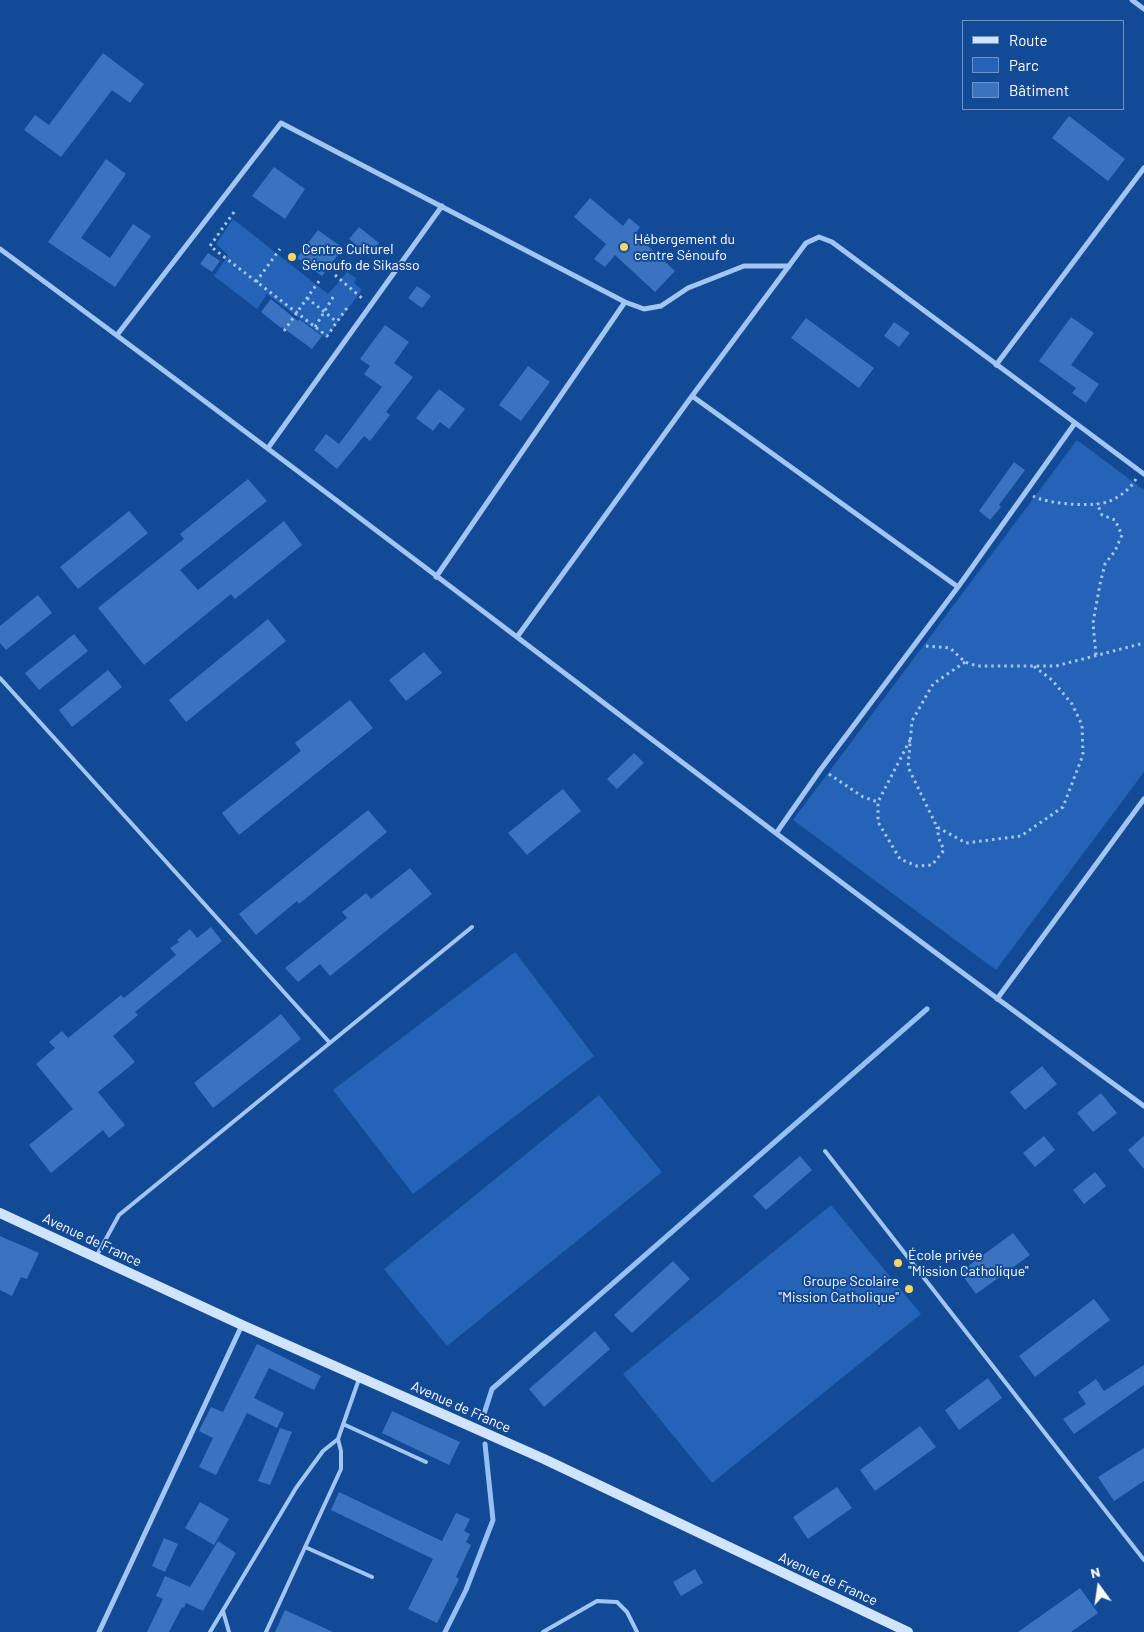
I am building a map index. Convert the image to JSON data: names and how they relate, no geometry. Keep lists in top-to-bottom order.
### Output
{
  "streets": {
    "main road": ["Avenue de France"]
  },
  "places": [
    "Hébergement du centre Sénoufo",
    "Centre Culturel Sénoufo de Sikasso",
    "École privée \"Mission Catholique\"",
    "Groupe Scolaire \"Mission Catholique\""
  ],
  "legend": ["Route", "Parc", "Bâtiment"],
  "north": "top"
}
